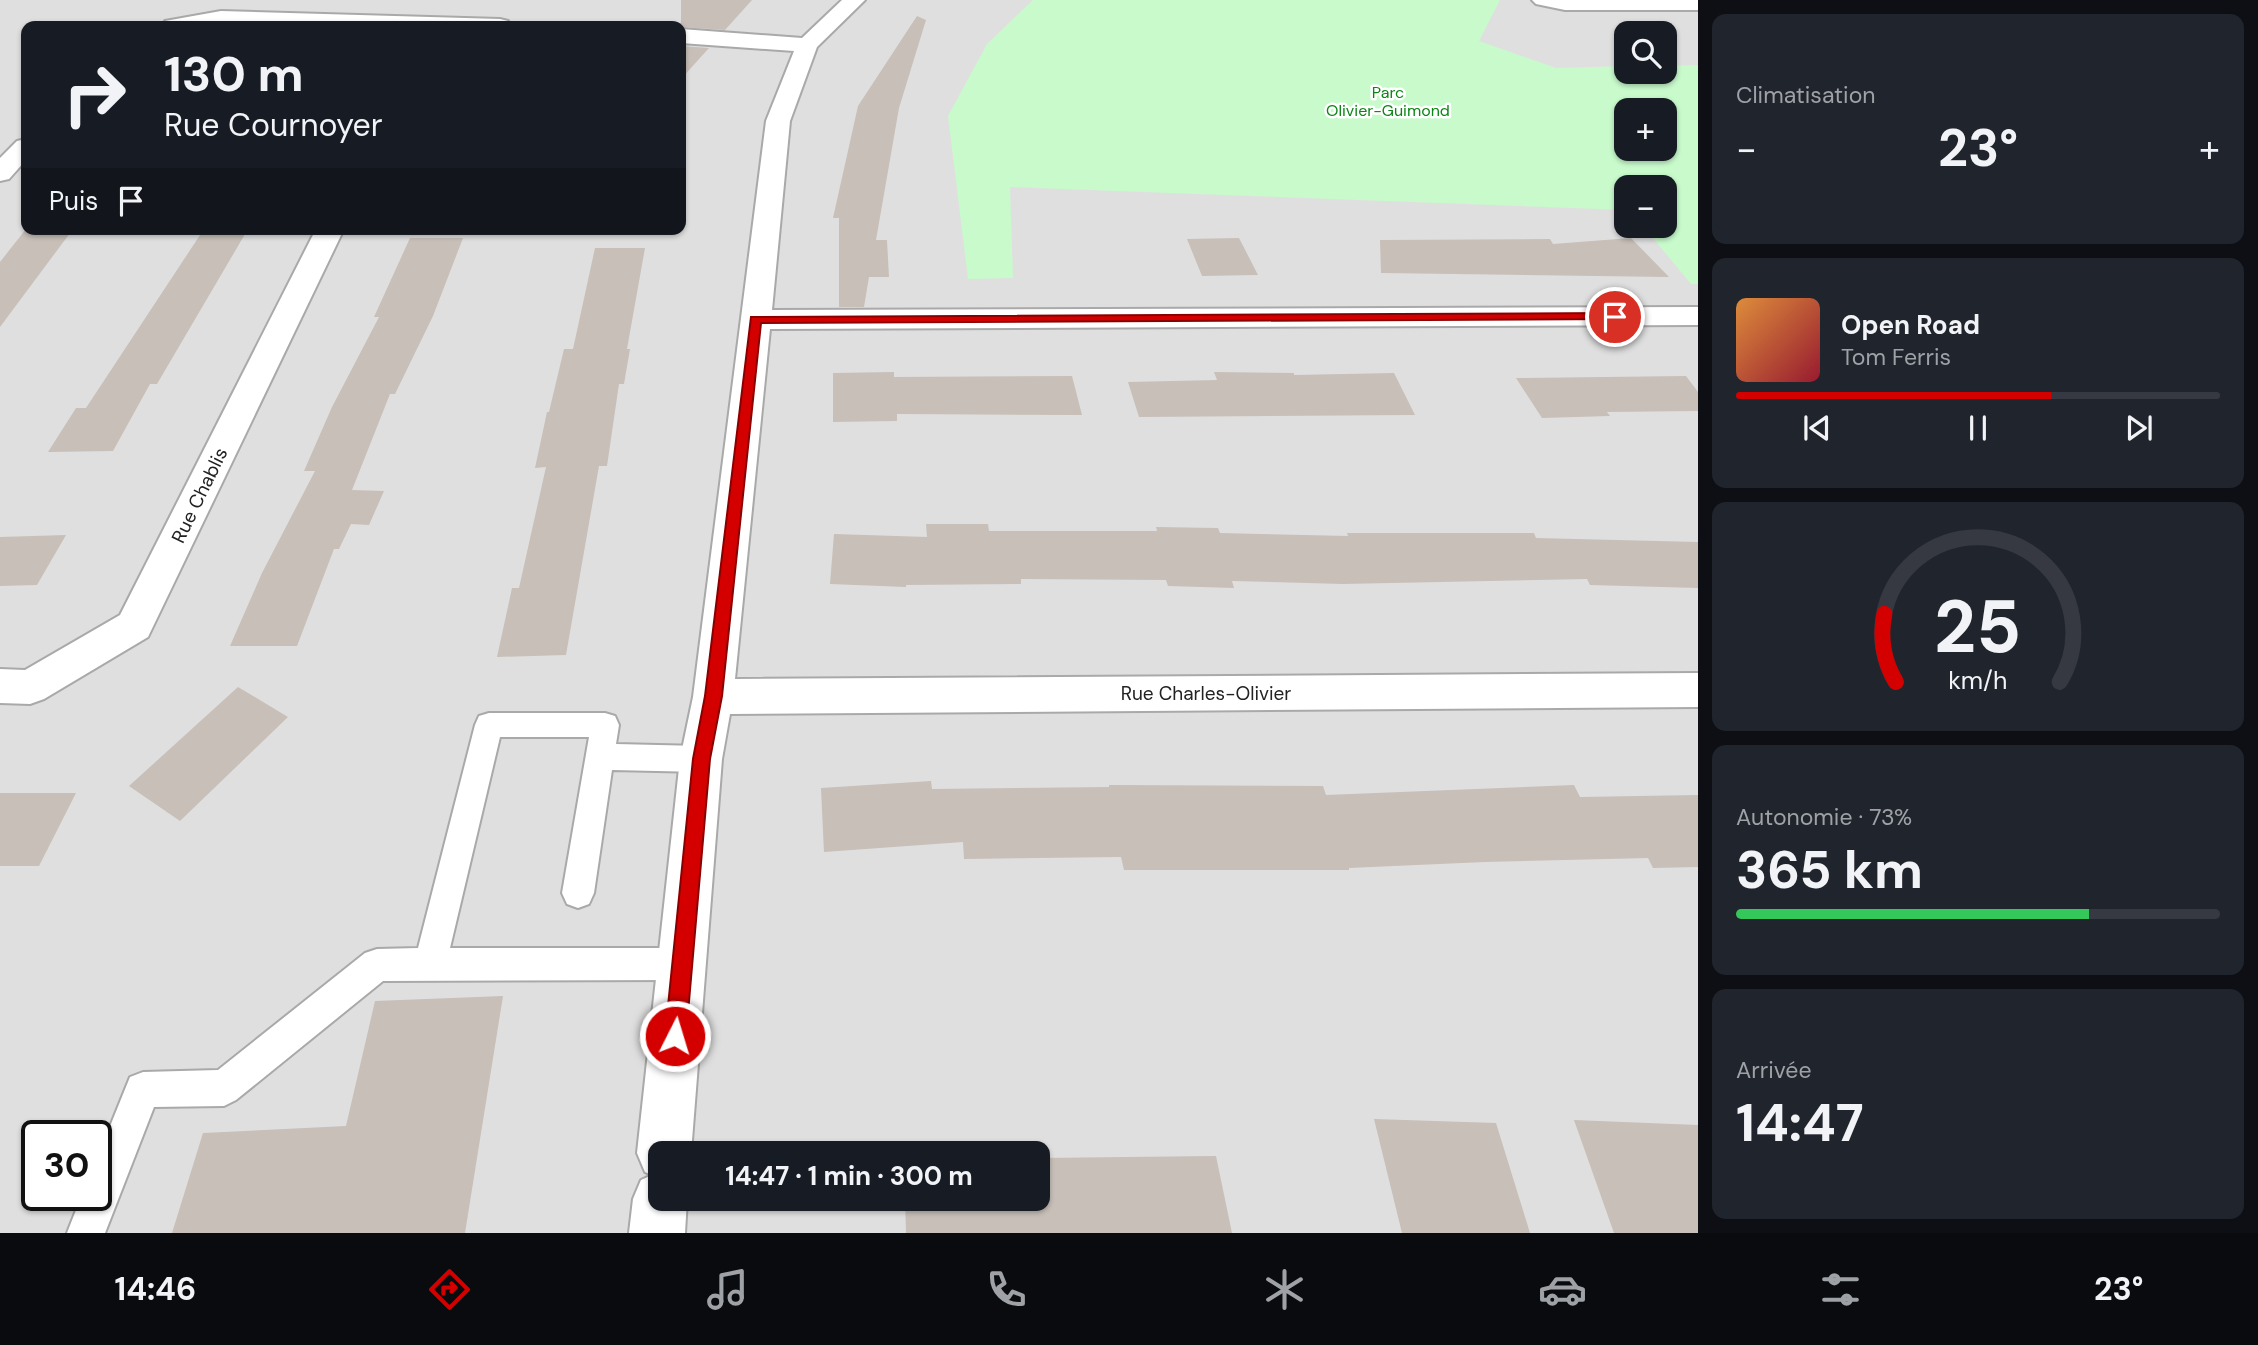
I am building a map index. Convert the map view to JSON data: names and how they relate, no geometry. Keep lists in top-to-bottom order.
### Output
{
  "streets": {
    "street": ["Rue Chablis", "Rue Charles-Olivier"]
  },
  "parks": ["Parc Olivier-Guimond"],
  "page": {
    "tile": [
      "Climatisation",
      ["Autonomie · 73%", "365 km"],
      ["Arrivée", "14:47"]
    ],
    "map_buttons": ["+", "−"],
    "turn": ["130 m", "Rue Cournoyer"],
    "heat": ["−", "23°", "+"],
    "then": "Puis",
    "song": ["Open Road", "Tom Ferris"],
    "limit": "30",
    "trip": "14:47 · 1 min · 300 m",
    "tabs": ["14:46", "23°"],
    "gauge": ["25", "km/h"]
  }
}
